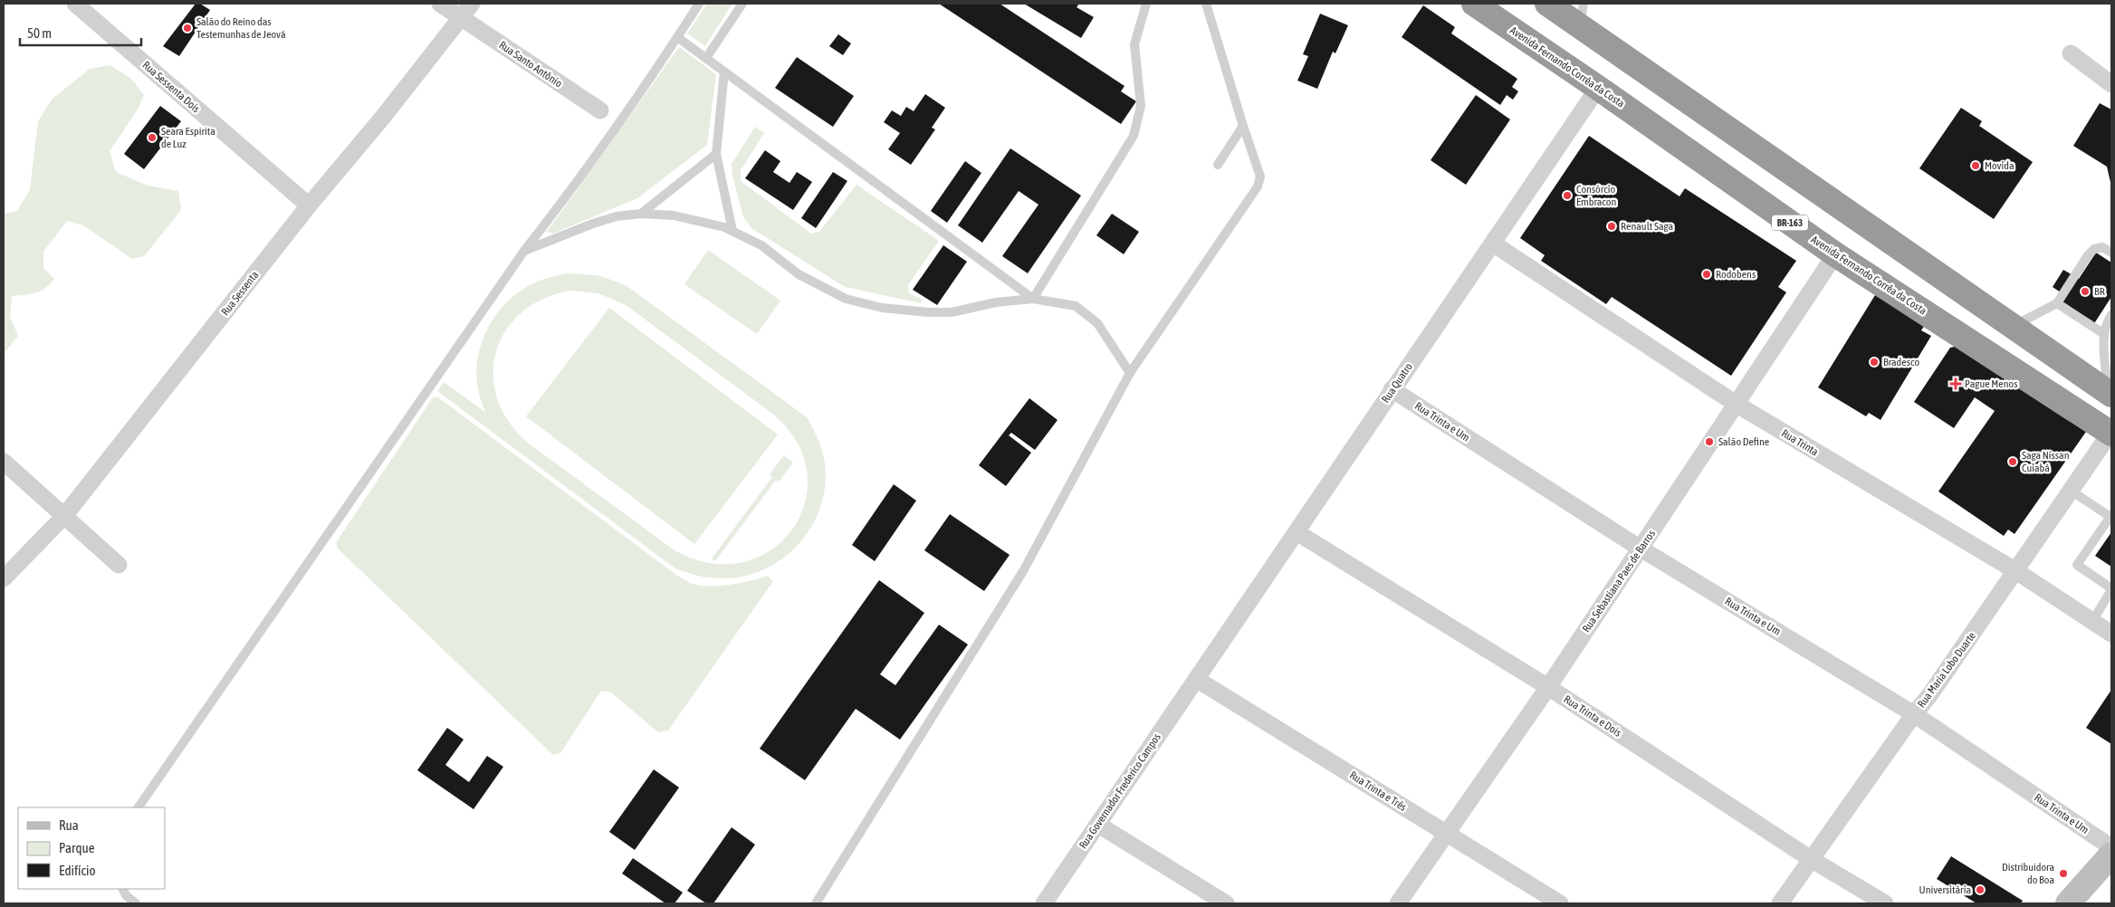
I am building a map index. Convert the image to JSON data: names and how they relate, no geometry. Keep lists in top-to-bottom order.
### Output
{
  "streets": {
    "highway": ["Avenida Fernando Corrêa da Costa", "BR-163"],
    "street": [
      "Rua Santo Antônio",
      "Rua Sessenta Dois",
      "Rua Sessenta",
      "Rua Quatro",
      "Rua Trinta e Um",
      "Rua Trinta",
      "Rua Sebastiana Paes de Barros",
      "Rua Maria Lobo Duarte",
      "Rua Trinta e Dois",
      "Rua Governador Frederico Campos",
      "Rua Trinta e Três"
    ]
  },
  "crossings": [
    ["Rua Santo Antônio", "Rua Sessenta"],
    ["Avenida Fernando Corrêa da Costa", "Rua Quatro"],
    ["Avenida Fernando Corrêa da Costa", "Rua Sebastiana Paes de Barros"],
    ["Avenida Fernando Corrêa da Costa", "Rua Maria Lobo Duarte"],
    ["Rua Sessenta Dois", "Rua Sessenta"],
    ["Rua Quatro", "Rua Trinta e Um"],
    ["Rua Quatro", "Rua Trinta"],
    ["Rua Quatro", "Rua Trinta e Dois"],
    ["Rua Quatro", "Rua Governador Frederico Campos"],
    ["Rua Quatro", "Rua Trinta e Três"],
    ["Rua Trinta e Um", "Rua Sebastiana Paes de Barros"],
    ["Rua Trinta e Um", "Rua Maria Lobo Duarte"],
    ["Rua Trinta", "Rua Sebastiana Paes de Barros"],
    ["Rua Trinta", "Rua Maria Lobo Duarte"],
    ["Rua Sebastiana Paes de Barros", "Rua Trinta e Dois"],
    ["Rua Sebastiana Paes de Barros", "Rua Trinta e Três"],
    ["Rua Maria Lobo Duarte", "Rua Trinta e Dois"],
    ["Rua Governador Frederico Campos", "Rua Trinta e Três"]
  ],
  "places": {
    "other": [
      "Salão do Reino das Testemunhas de Jeová",
      "Seara Espirita de Luz",
      "Movida",
      "Consórcio Embracon",
      "Renault Saga",
      "Rodobens",
      "BR",
      "Bradesco",
      "Salão Define",
      "Saga Nissan Cuiabá",
      "Distribuidora do Boa",
      "Universitária"
    ],
    "health": ["Pague Menos"]
  },
  "legend": ["Rua", "Parque", "Edifício"],
  "scale_bar": "50 m"
}
